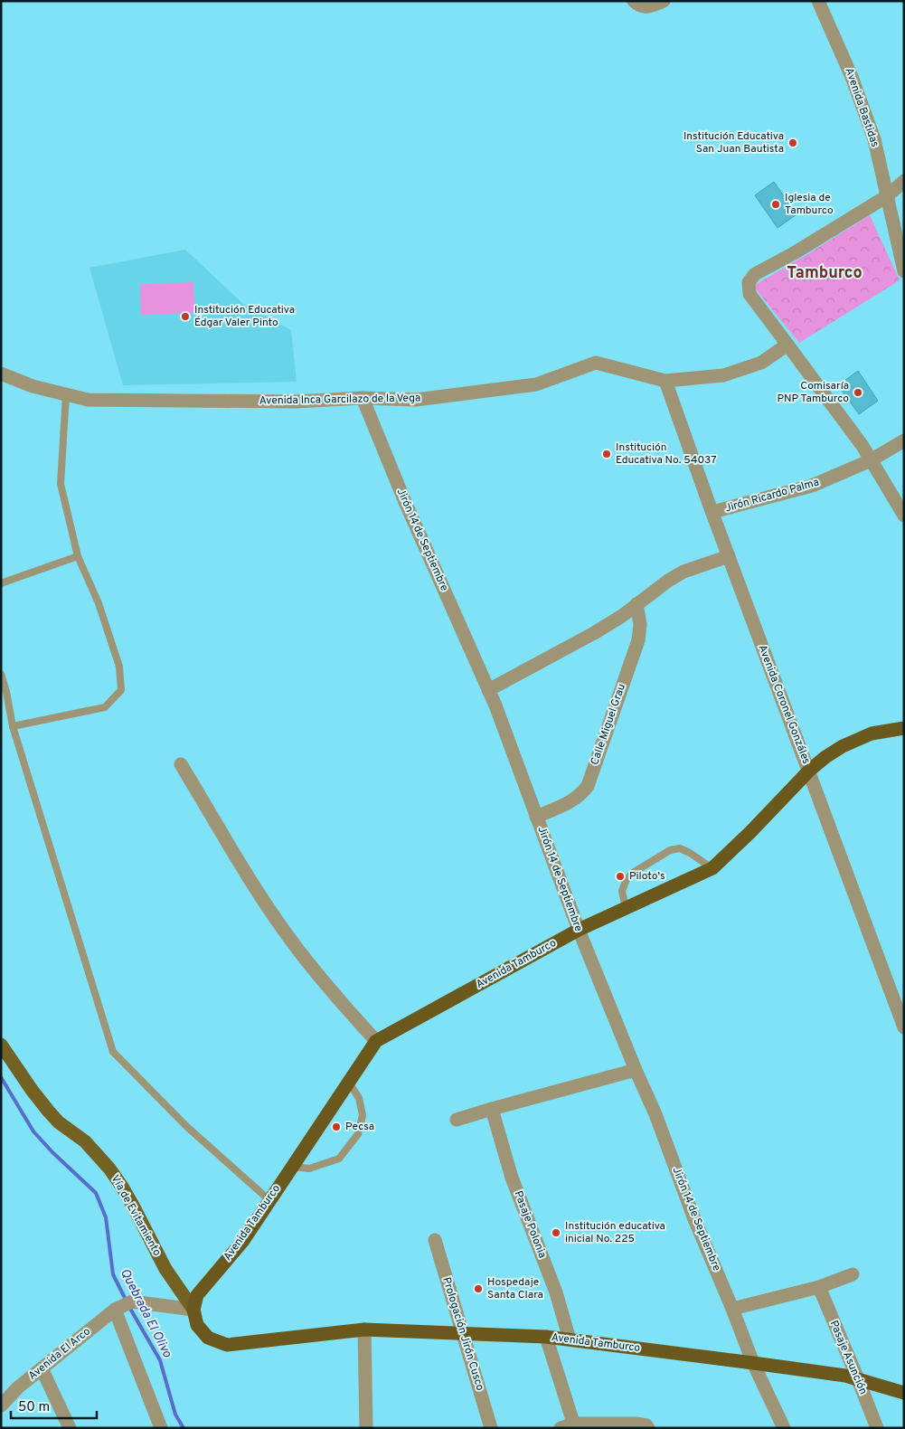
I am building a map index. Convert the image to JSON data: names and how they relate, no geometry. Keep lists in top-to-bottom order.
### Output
{
  "streets": {
    "highway": ["Avenida Tamburco"],
    "main road": ["Vía de Evitamiento"],
    "street": [
      "Avenida Bastidas",
      "Avenida Inca Garcilazo de la Vega",
      "Jirón Ricardo Palma",
      "Jirón 14 de Septiembre",
      "Avenida Coronel Gonzáles",
      "Calle Miguel Grau",
      "Pasaje Polonia",
      "Prologación Jirón Cusco",
      "Avenida El Arco",
      "Pasaje Asunción"
    ]
  },
  "crossings": [
    ["Avenida Inca Garcilazo de la Vega", "Jirón 14 de Septiembre"],
    ["Avenida Inca Garcilazo de la Vega", "Avenida Coronel Gonzáles"],
    ["Jirón Ricardo Palma", "Avenida Coronel Gonzáles"],
    ["Jirón 14 de Septiembre", "Calle Miguel Grau"],
    ["Jirón 14 de Septiembre", "Avenida Tamburco"],
    ["Avenida Coronel Gonzáles", "Avenida Tamburco"],
    ["Avenida Tamburco", "Vía de Evitamiento"],
    ["Avenida Tamburco", "Pasaje Polonia"],
    ["Avenida Tamburco", "Prologación Jirón Cusco"],
    ["Avenida Tamburco", "Pasaje Asunción"]
  ],
  "districts": ["Tamburco"],
  "water": ["Quebrada El Olivo"],
  "places": [
    "Institución Educativa San Juan Bautista",
    "Iglesia de Tamburco",
    "Institución Educativa Édgar Valer Pinto",
    "Comisaría PNP Tamburco",
    "Institución Educativa No. 54037",
    "Piloto's",
    "Pecsa",
    "Institución educativa inicial No. 225",
    "Hospedaje Santa Clara"
  ],
  "scale_bar": "50 m"
}
